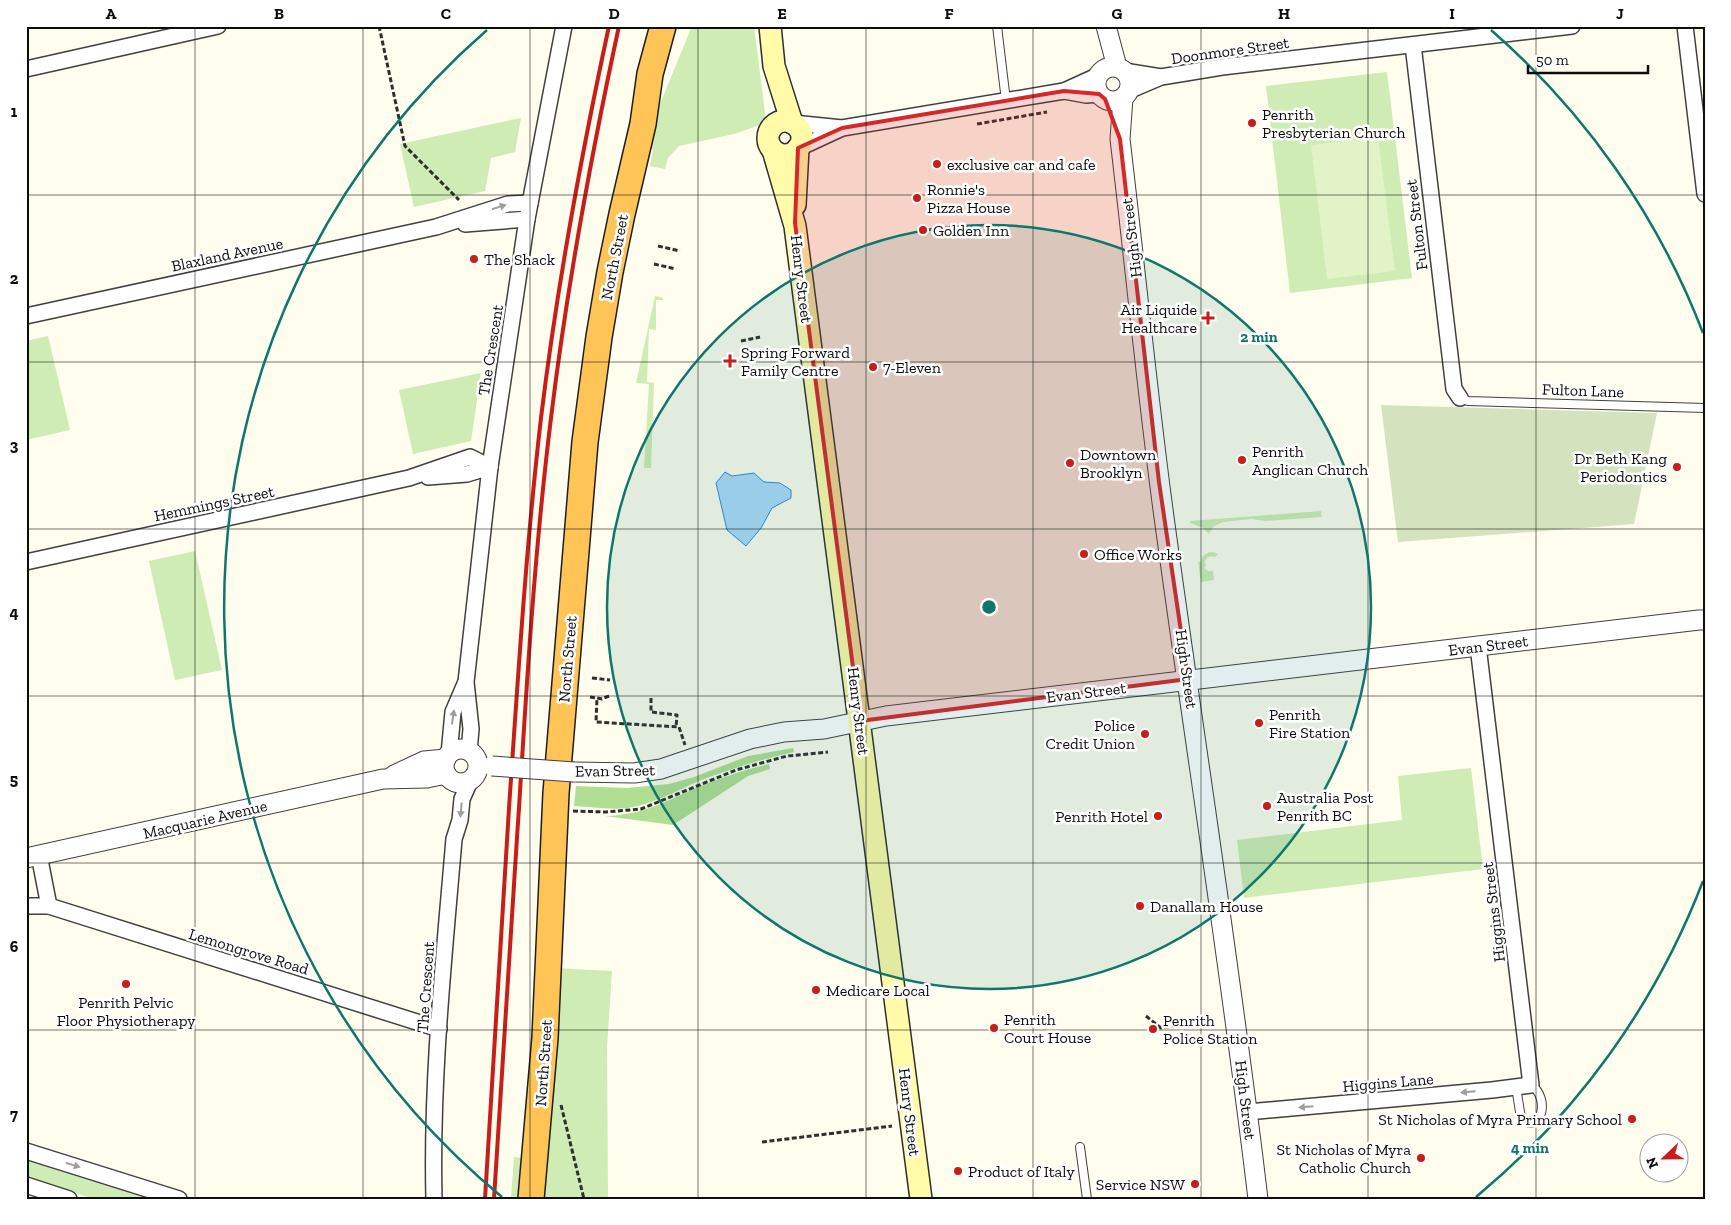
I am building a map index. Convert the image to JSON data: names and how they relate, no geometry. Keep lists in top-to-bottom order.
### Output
{
  "streets": {
    "highway": ["North Street"],
    "main road": ["Henry Street"],
    "street": [
      "Doonmore Street",
      "Fulton Street",
      "High Street",
      "Blaxland Avenue",
      "The Crescent",
      "Hemmings Street",
      "Evan Street",
      "Macquarie Avenue",
      "Higgins Street",
      "Lemongrove Road",
      "Higgins Lane"
    ],
    "lane": ["Fulton Lane"]
  },
  "crossings": [
    ["Doonmore Street", "Fulton Street"],
    ["Doonmore Street", "High Street"],
    ["Doonmore Street", "Henry Street"],
    ["Fulton Street", "Fulton Lane"],
    ["High Street", "Evan Street"],
    ["High Street", "Higgins Lane"],
    ["Blaxland Avenue", "The Crescent"],
    ["Henry Street", "Evan Street"],
    ["The Crescent", "Hemmings Street"],
    ["The Crescent", "Evan Street"],
    ["The Crescent", "Macquarie Avenue"],
    ["The Crescent", "Lemongrove Road"],
    ["Evan Street", "Macquarie Avenue"],
    ["Evan Street", "Higgins Street"],
    ["Higgins Street", "Higgins Lane"]
  ],
  "one_way": ["Higgins Lane"],
  "places": {
    "other": [
      "Penrith Presbyterian Church",
      "exclusive car and cafe",
      "Ronnie's Pizza House",
      "Golden Inn",
      "The Shack",
      "7-Eleven",
      "Penrith Anglican Church",
      "Downtown Brooklyn",
      "Dr Beth Kang Periodontics",
      "Office Works",
      "Penrith Fire Station",
      "Police Credit Union",
      "Australia Post Penrith BC",
      "Penrith Hotel",
      "Danallam House",
      "Penrith Pelvic Floor Physiotherapy",
      "Medicare Local",
      "Penrith Court House",
      "Penrith Police Station",
      "St Nicholas of Myra Primary School",
      "St Nicholas of Myra Catholic Church",
      "Product of Italy",
      "Service NSW"
    ],
    "health": ["Air Liquide Healthcare", "Spring Forward Family Centre"]
  },
  "scale_bar": "50 m",
  "north": "left",
  "grid": {
    "columns": [
      "A",
      "B",
      "C",
      "D",
      "E",
      "F",
      "G",
      "H",
      "I",
      "J"
    ],
    "rows": [
      "1",
      "2",
      "3",
      "4",
      "5",
      "6",
      "7"
    ]
  },
  "rings": ["2 min", "4 min"]
}
